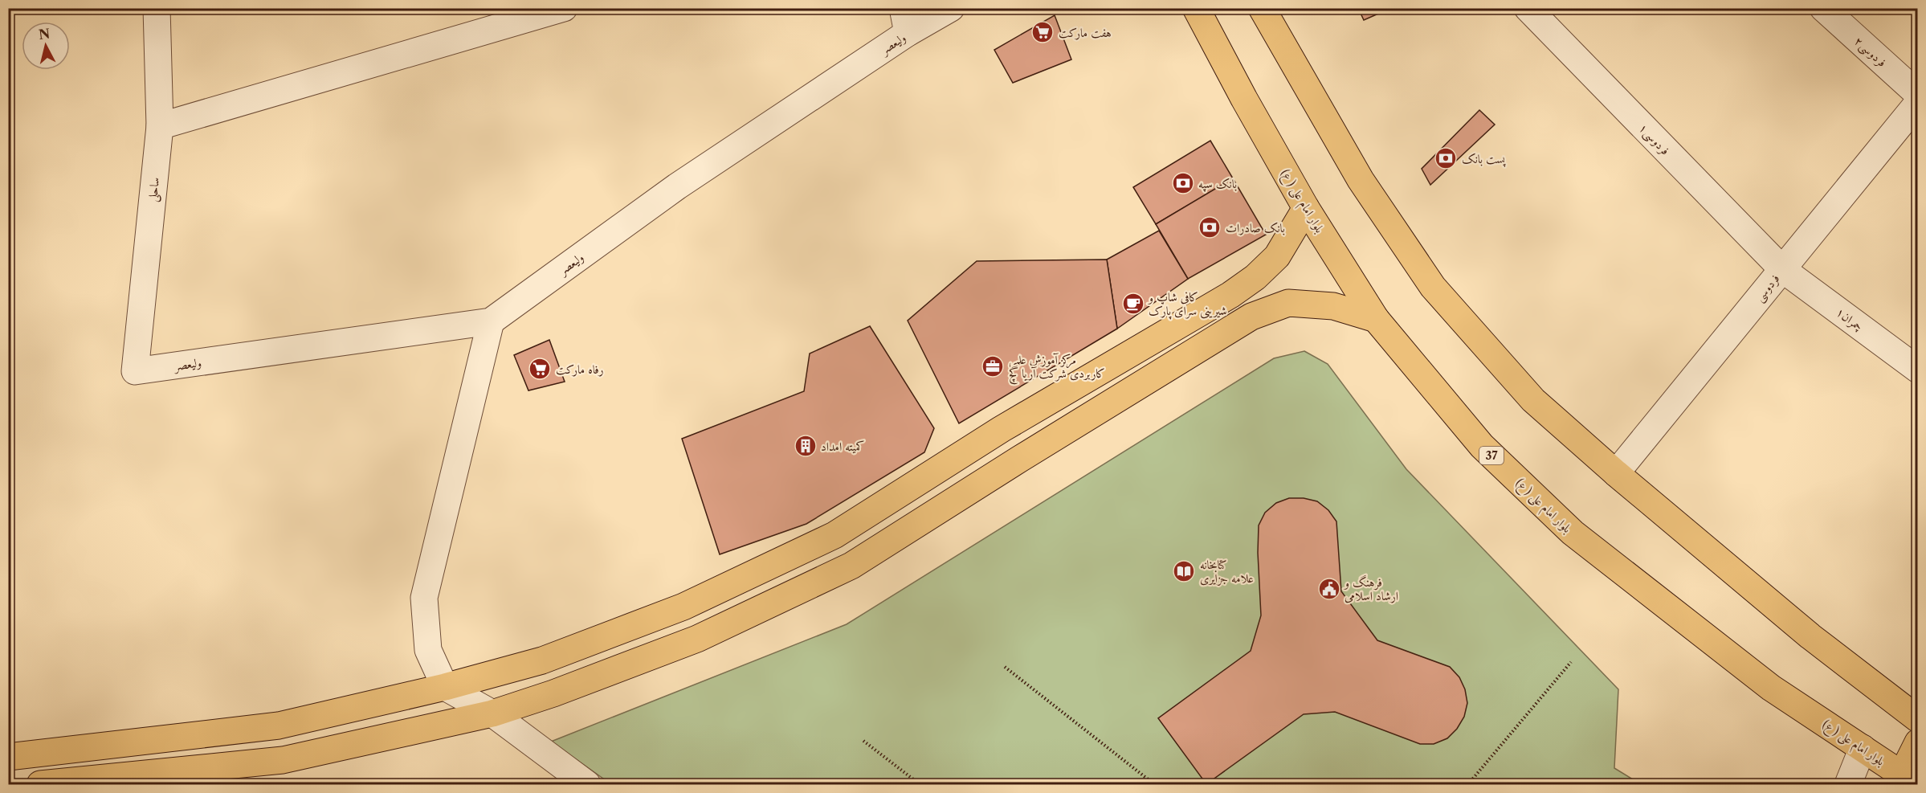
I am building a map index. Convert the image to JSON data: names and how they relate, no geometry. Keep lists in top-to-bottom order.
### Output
{
  "streets": {
    "main road": ["بلوار امام علی ( ع)", "37"],
    "street": [
      "ولیعصر",
      "فردوسی۲",
      "فردوسی۱",
      "ساحلی",
      "فردوسی",
      "چمران۱"
    ]
  },
  "crossings": [
    ["ولیعصر", "ساحلی"],
    ["فردوسی۱", "فردوسی"],
    ["فردوسی۱", "چمران۱"],
    ["فردوسی", "چمران۱"]
  ],
  "places": {
    "supermarket": ["هفت مارکت", "رفاه مارکت"],
    "bank": ["پست بانک", "بانک سپه", "بانک صادرات"],
    "cafe": ["کافی شاپ و شیرینی سرای پارک"],
    "office": ["مرکز آموزش علمی کاربردی شرکت آریا گچ"],
    "building": ["کمیته امداد"],
    "library": ["کتابخانه علامه جزایری"],
    "public building": ["فرهنگ و ارشاد اسلامی"]
  },
  "north": "top"
}
